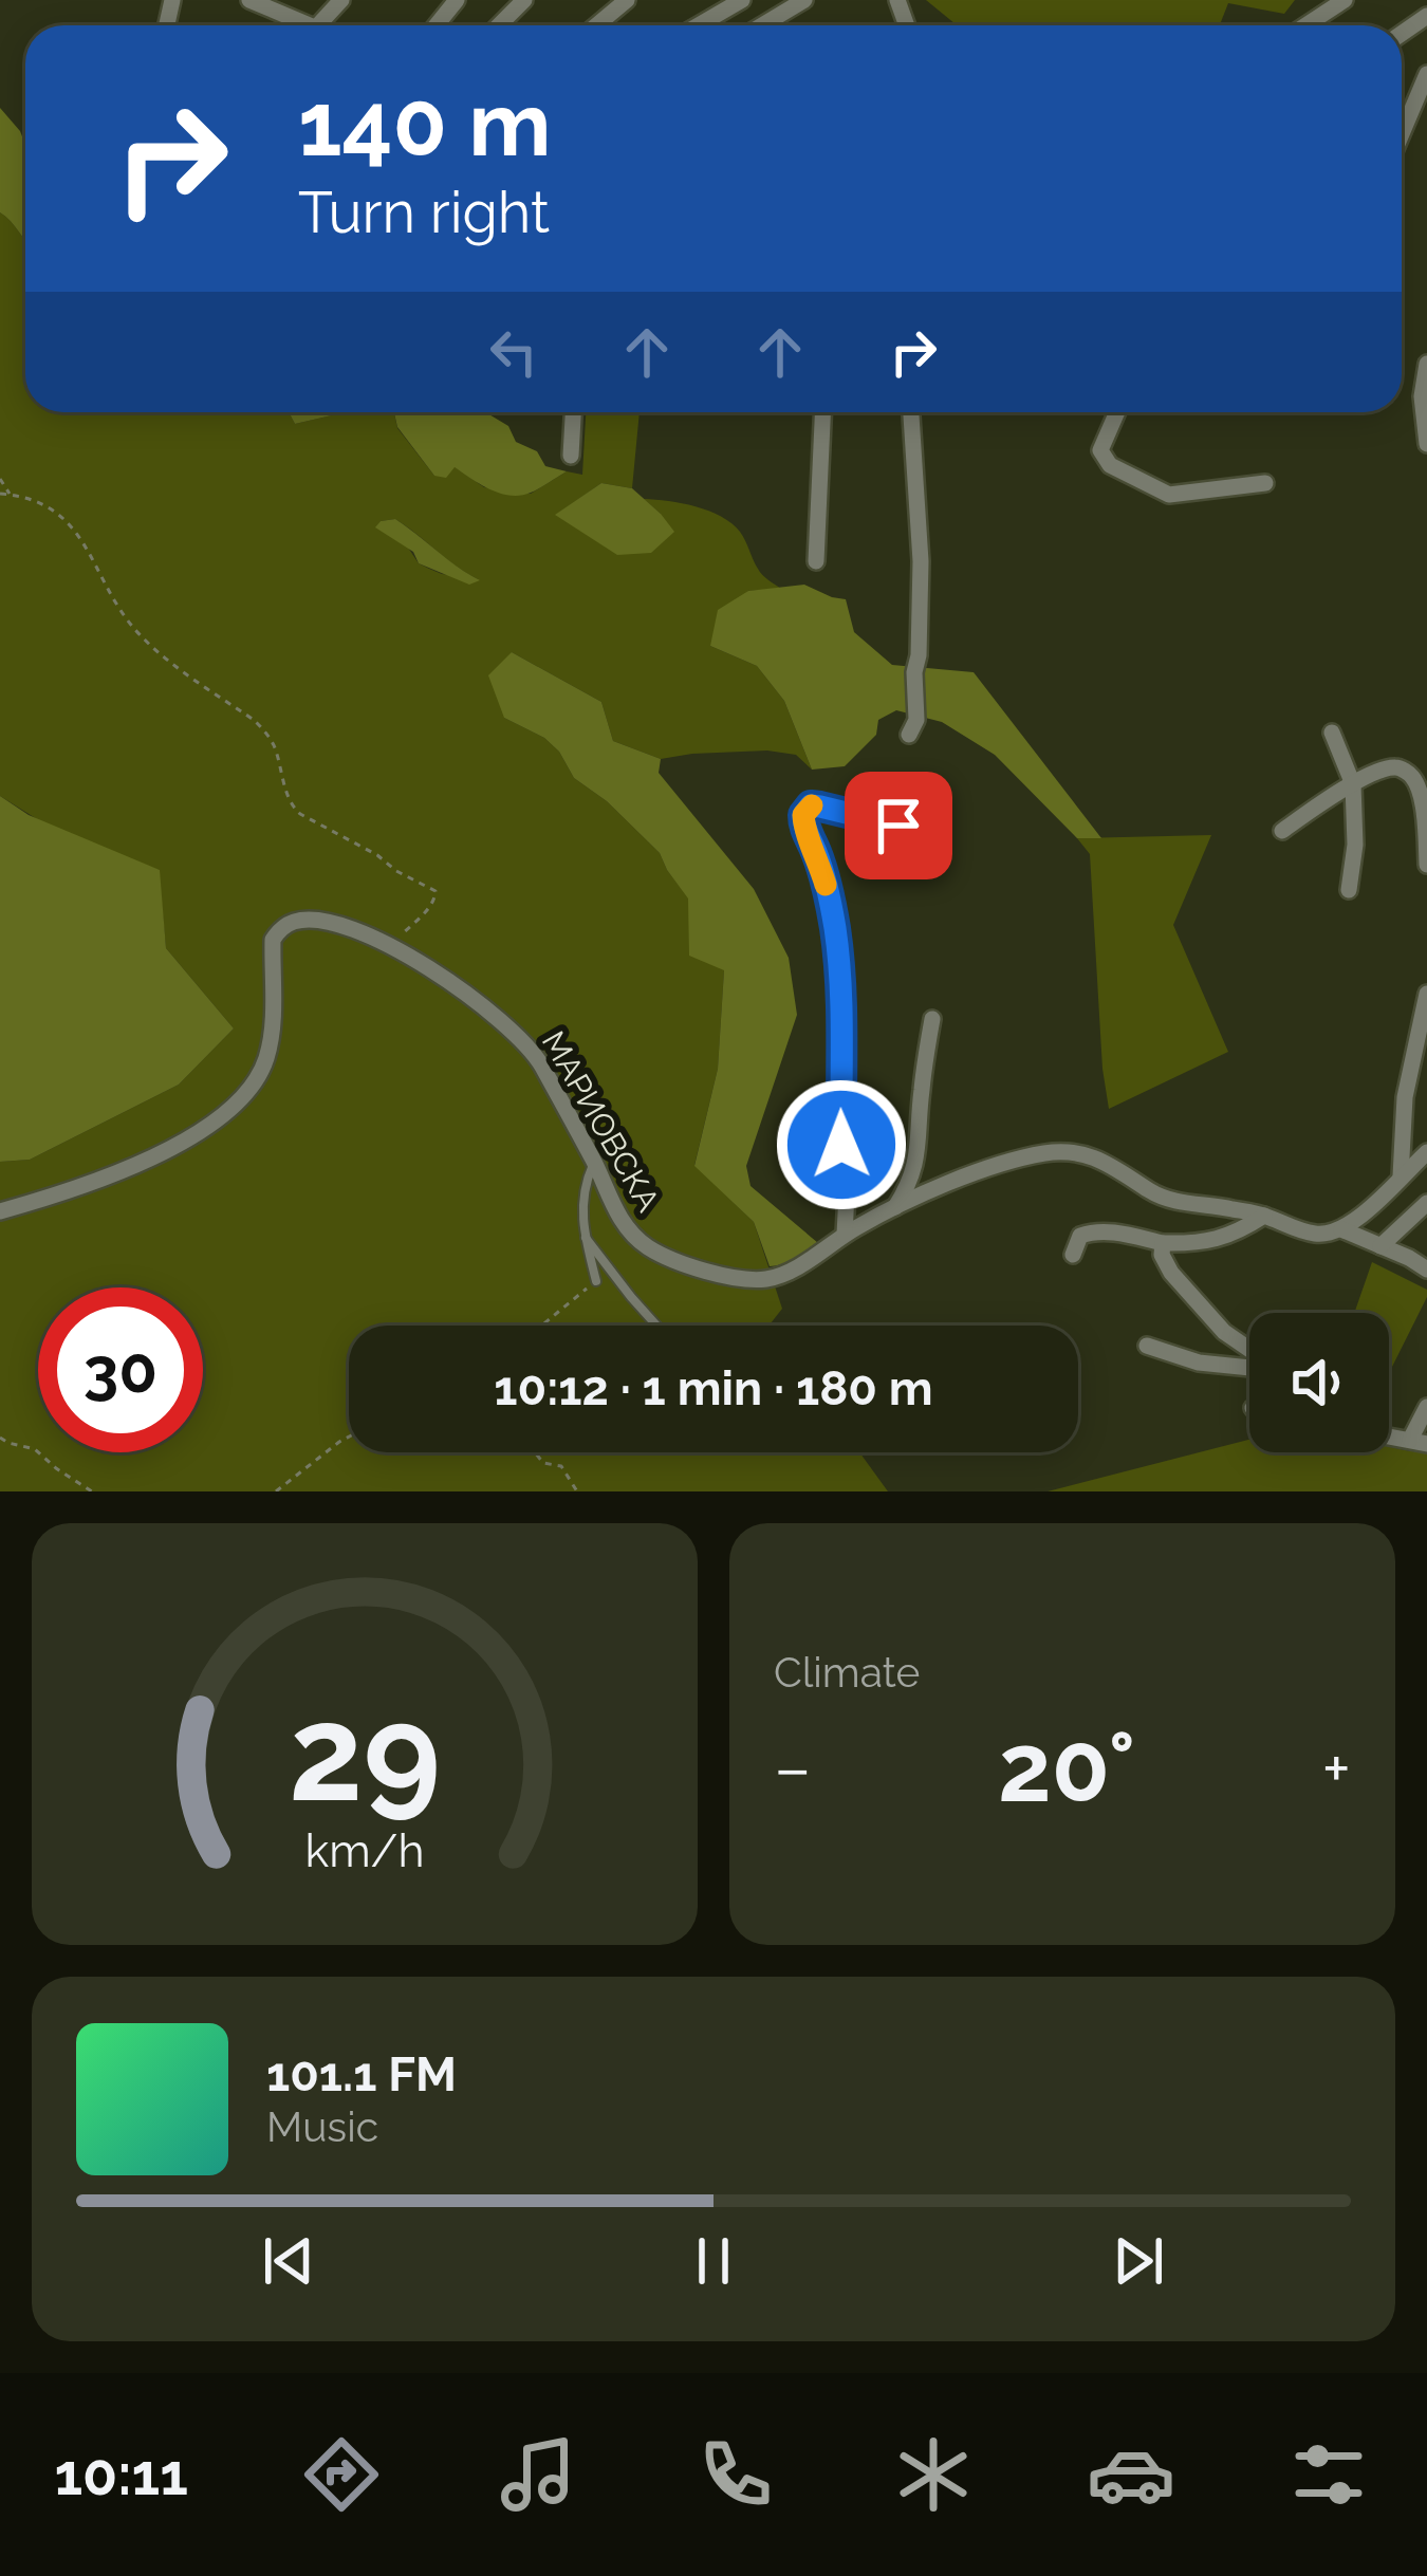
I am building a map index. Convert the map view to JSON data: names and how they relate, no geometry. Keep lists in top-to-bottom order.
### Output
{
  "streets": {
    "street": ["МАРИОВСКА"]
  },
  "page": {
    "turn": ["140 m", "Turn right"],
    "limit": "30",
    "trip": "10:12 · 1 min · 180 m",
    "tile": "Climate",
    "heat": ["−", "20°", "+"],
    "song": ["101.1 FM", "Music"],
    "tabs": "10:11",
    "gauge": ["29", "km/h"]
  }
}
